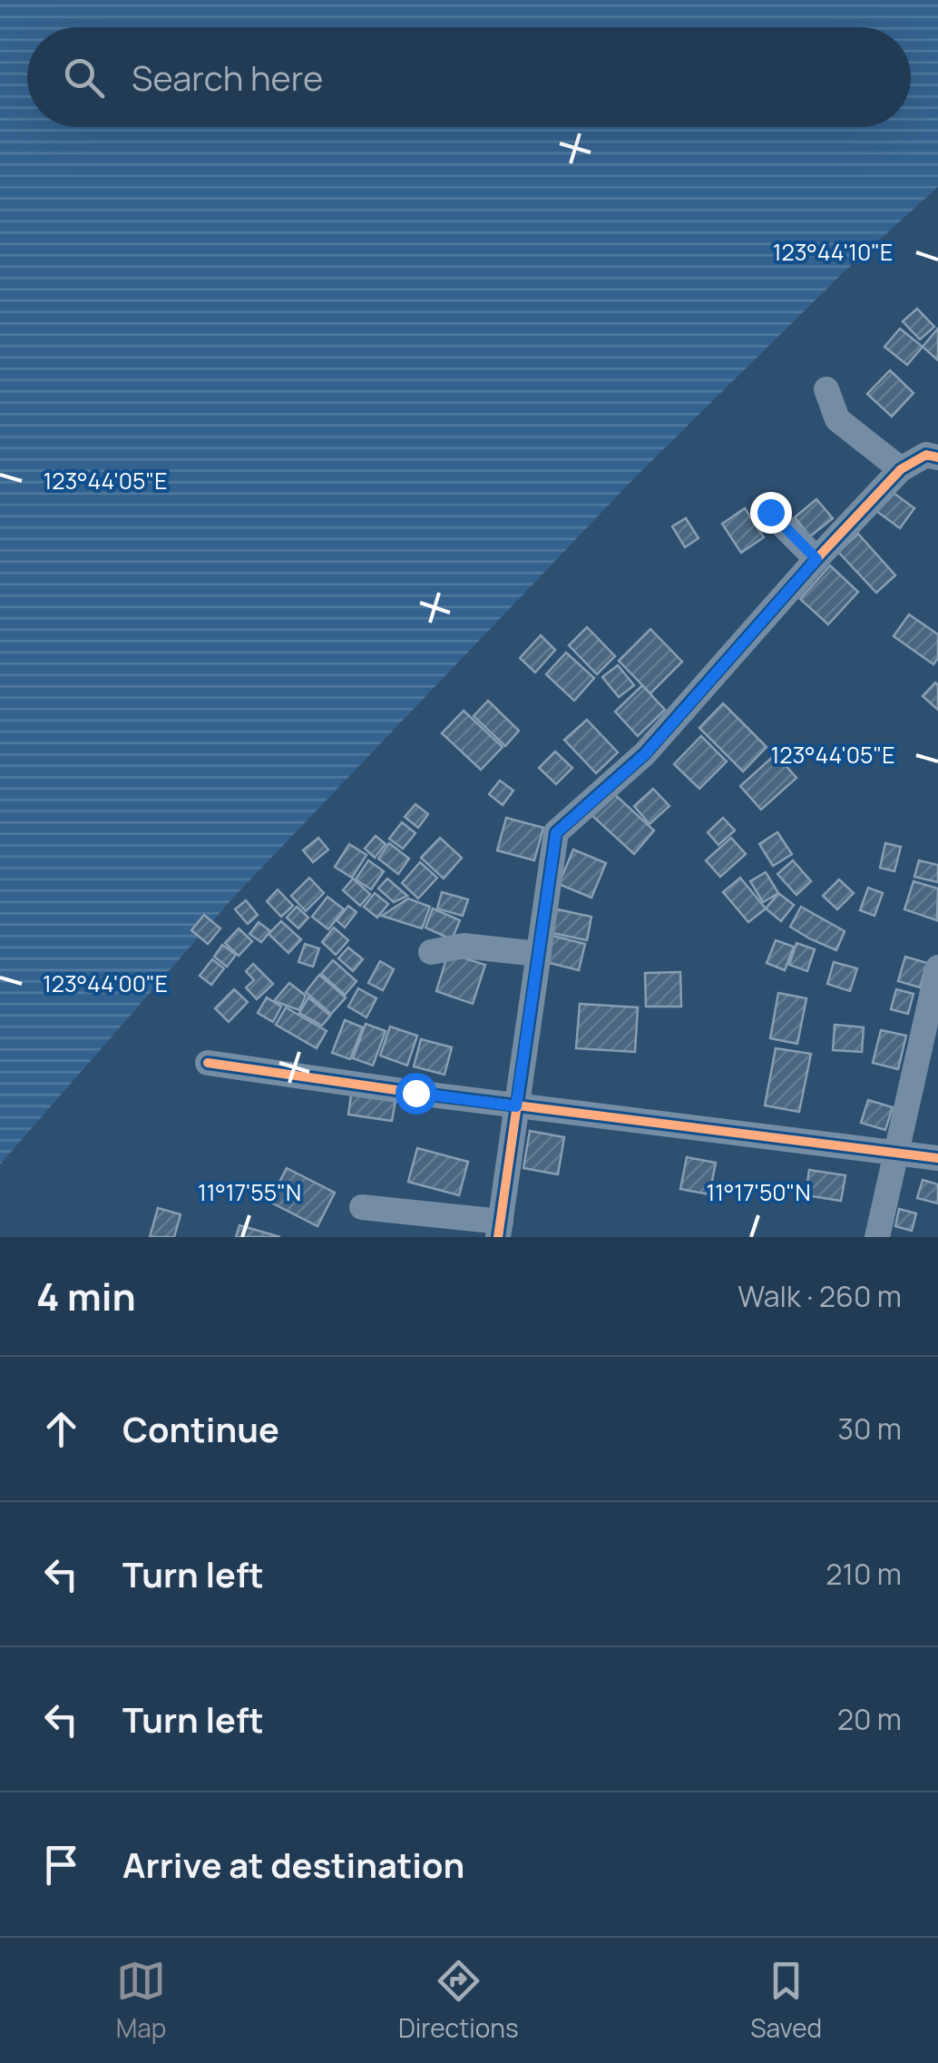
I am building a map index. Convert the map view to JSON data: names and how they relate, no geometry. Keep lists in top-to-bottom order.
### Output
{
  "page": {
    "search": "Search here",
    "heading": ["4 min", "Walk · 260 m"],
    "list": [
      ["Continue", "30 m"],
      ["Turn left", "210 m"],
      ["Turn left", "20 m"],
      "Arrive at destination"
    ],
    "nav": ["Map", "Directions", "Saved"]
  },
  "coordinates": [
    "123°44'10\"E",
    "123°44'05\"E",
    "123°44'00\"E",
    "11°17'55\"N",
    "11°17'50\"N"
  ]
}
